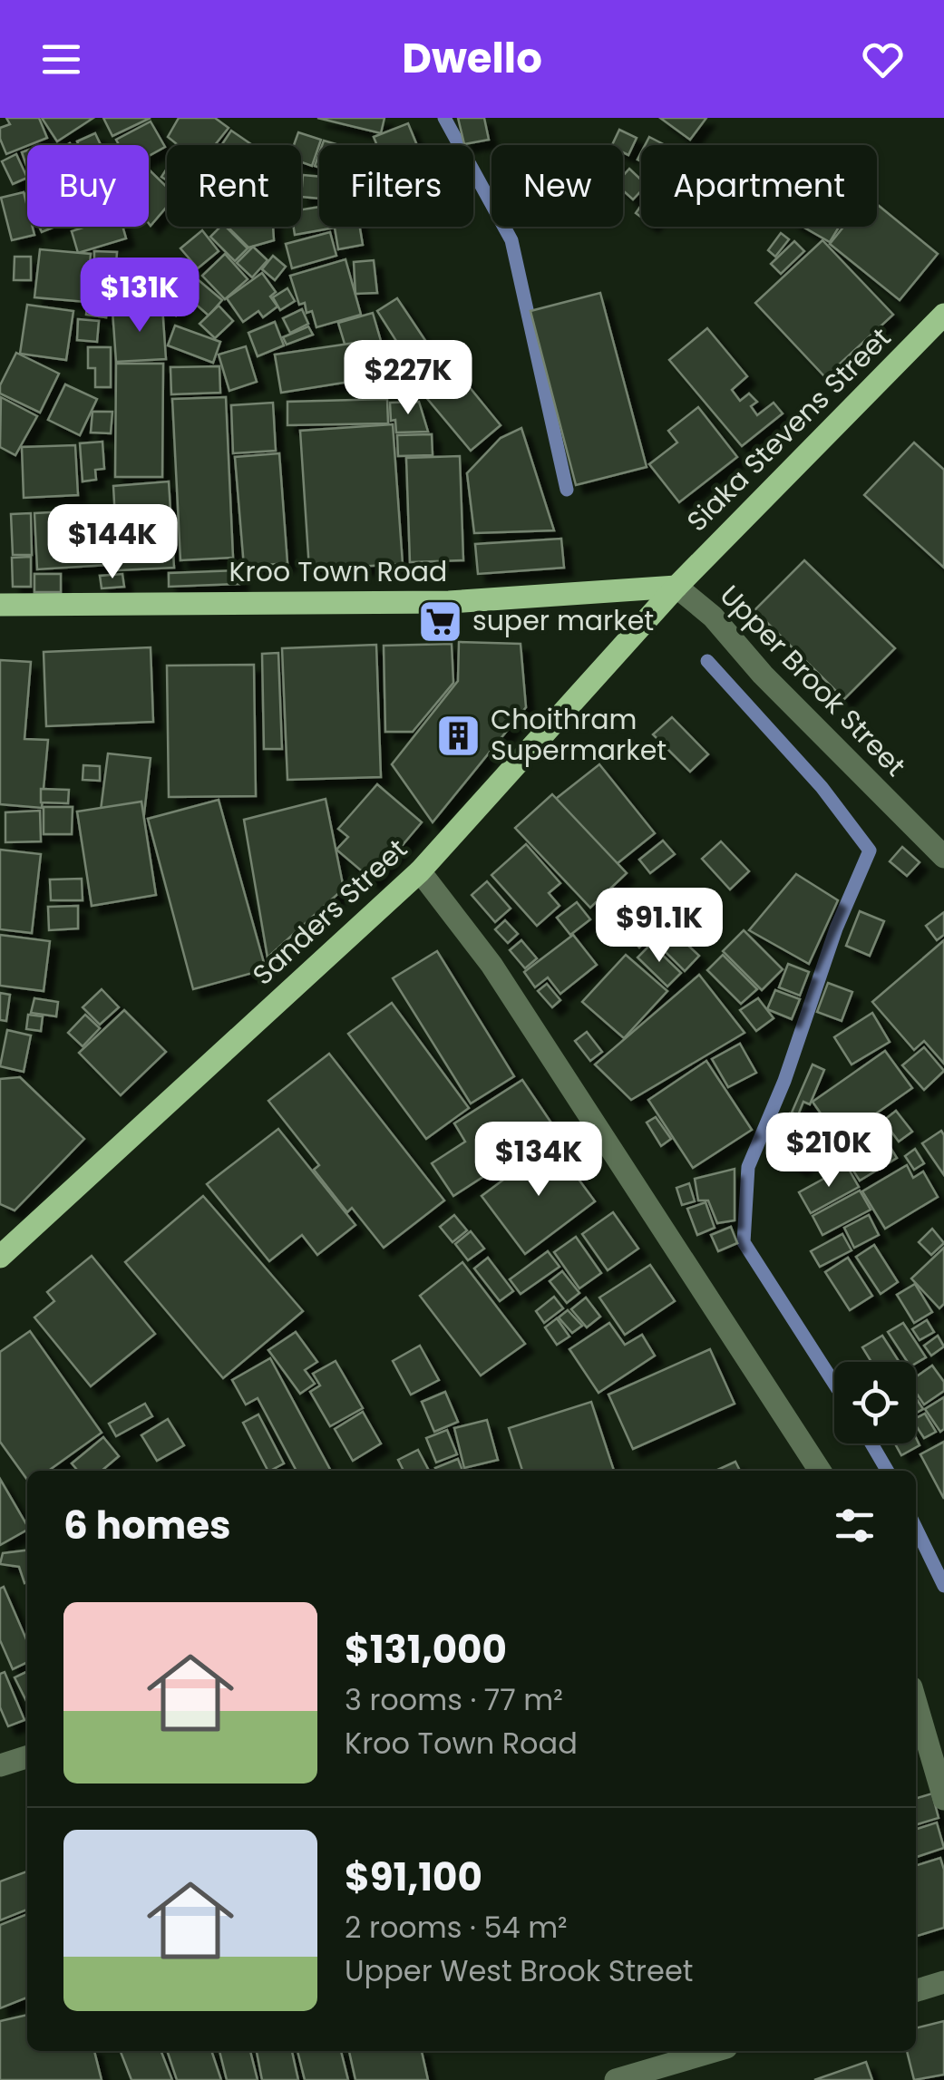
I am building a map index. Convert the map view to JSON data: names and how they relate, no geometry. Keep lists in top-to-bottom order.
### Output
{
  "streets": {
    "main road": ["Siaka Stevens Street", "Kroo Town Road", "Sanders Street"],
    "street": ["Upper Brook Street"]
  },
  "crossings": [
    ["Siaka Stevens Street", "Kroo Town Road"],
    ["Siaka Stevens Street", "Upper Brook Street"],
    ["Siaka Stevens Street", "Sanders Street"],
    ["Kroo Town Road", "Upper Brook Street"],
    ["Kroo Town Road", "Sanders Street"],
    ["Upper Brook Street", "Sanders Street"]
  ],
  "places": {
    "supermarket": ["super market"],
    "building": ["Choithram Supermarket"]
  },
  "page": {
    "header": "Dwello",
    "chip": [
      "Buy",
      "Rent",
      "Filters",
      "New",
      "Apartment"
    ],
    "price": [
      "$131K",
      "$227K",
      "$144K",
      "$91.1K",
      "$210K",
      "$134K"
    ],
    "heading": "6 homes",
    "list": [
      {
        "name": "$131,000",
        "note": "3 rooms · 77 m² · Kroo Town Road"
      },
      {
        "name": "$91,100",
        "note": "2 rooms · 54 m² · Upper West Brook Street"
      }
    ]
  }
}
